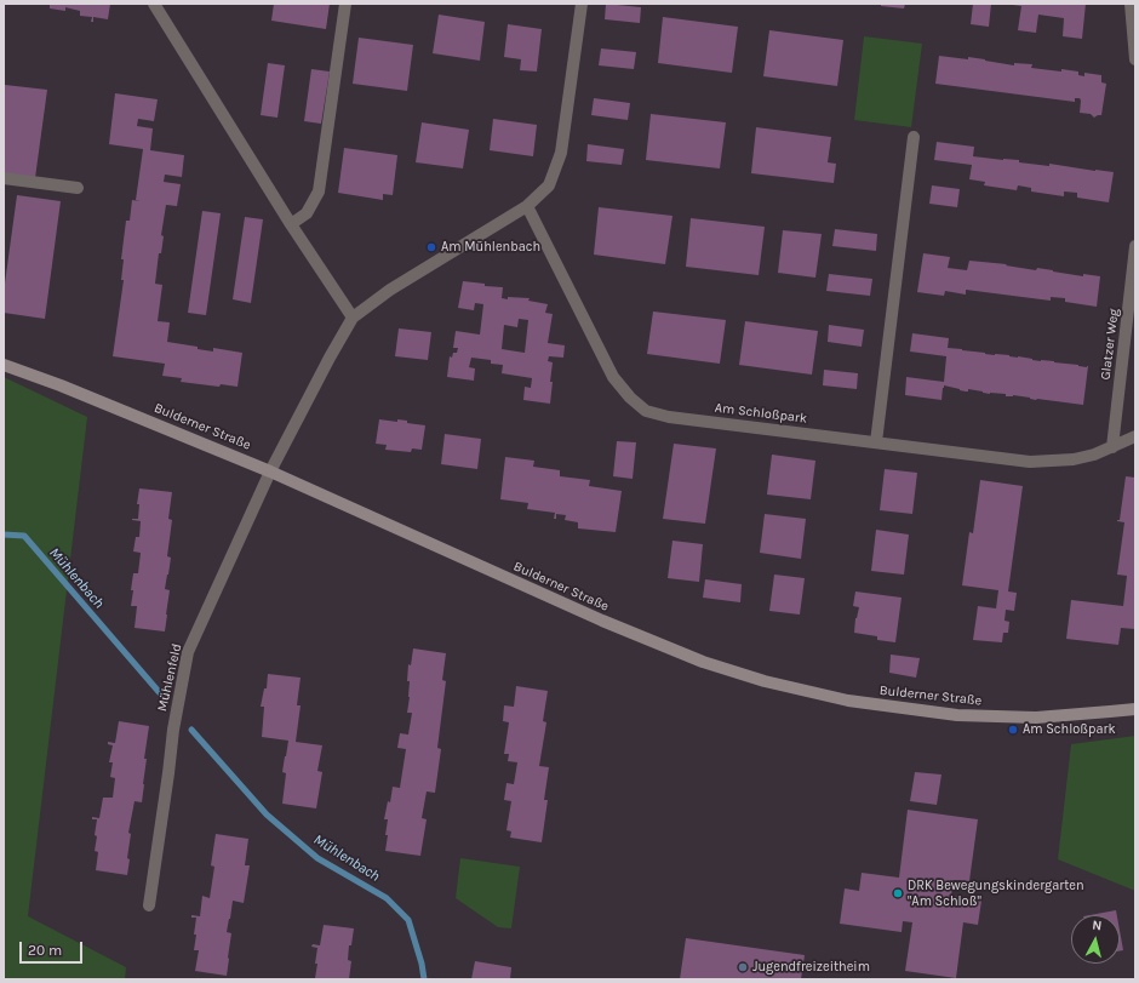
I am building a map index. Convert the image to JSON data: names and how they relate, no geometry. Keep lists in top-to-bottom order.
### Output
{
  "streets": {
    "street": [
      "Glatzer Weg",
      "Am Schloßpark",
      "Bulderner Straße",
      "Mühlenfeld"
    ]
  },
  "crossings": [
    ["Glatzer Weg", "Am Schloßpark"],
    ["Bulderner Straße", "Mühlenfeld"]
  ],
  "water": ["Mühlenbach"],
  "places": [
    "Am Mühlenbach",
    "Am Schloßpark",
    "DRK Bewegungskindergarten \"Am Schloß\"",
    "Jugendfreizeitheim"
  ],
  "scale_bar": "20 m",
  "north": "top"
}
